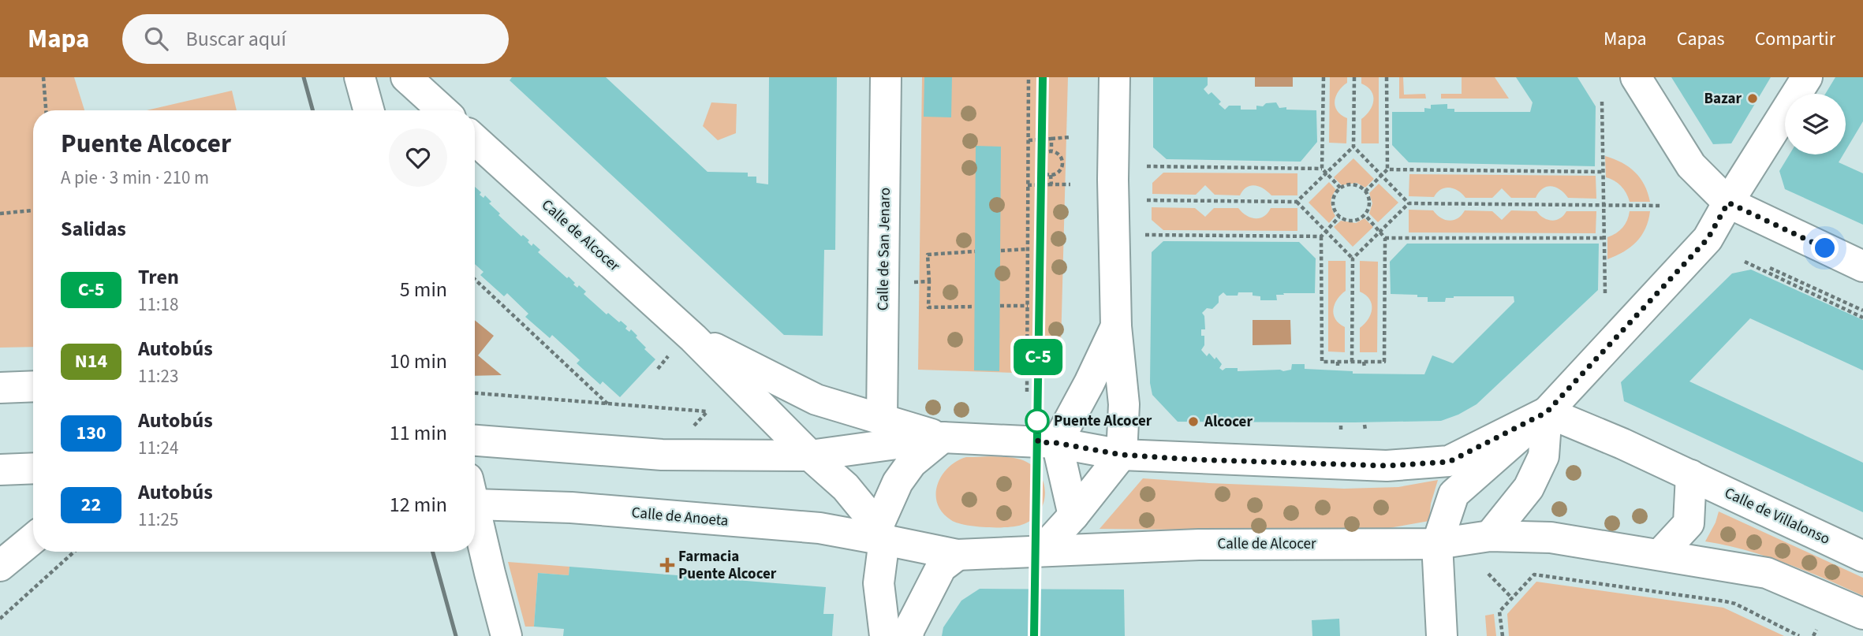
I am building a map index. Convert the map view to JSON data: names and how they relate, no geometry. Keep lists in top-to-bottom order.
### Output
{
  "streets": {
    "street": [
      "Calle de Alcocer",
      "Calle de San Jenaro",
      "Calle de Villalonso",
      "Calle de Anoeta"
    ]
  },
  "crossings": [
    ["Calle de Alcocer", "Calle de San Jenaro"],
    ["Calle de Alcocer", "Calle de Villalonso"],
    ["Calle de Alcocer", "Calle de Anoeta"]
  ],
  "places": {
    "other": ["Bazar", "Puente Alcocer", "Alcocer"],
    "health": ["Farmacia Puente Alcocer"]
  },
  "page": {
    "header": "Mapa",
    "search": "Buscar aquí",
    "nav": ["Mapa", "Capas", "Compartir"],
    "on_map": "C-5",
    "heading": [
      ["Puente Alcocer", "A pie · 3 min · 210 m"],
      "Salidas"
    ],
    "list": [
      {
        "mark": "C-5",
        "name": "Tren",
        "note": "11:18",
        "value": "5 min"
      },
      {
        "mark": "N14",
        "name": "Autobús",
        "note": "11:23",
        "value": "10 min"
      },
      {
        "mark": "130",
        "name": "Autobús",
        "note": "11:24",
        "value": "11 min"
      },
      {
        "mark": "22",
        "name": "Autobús",
        "note": "11:25",
        "value": "12 min"
      }
    ]
  }
}
